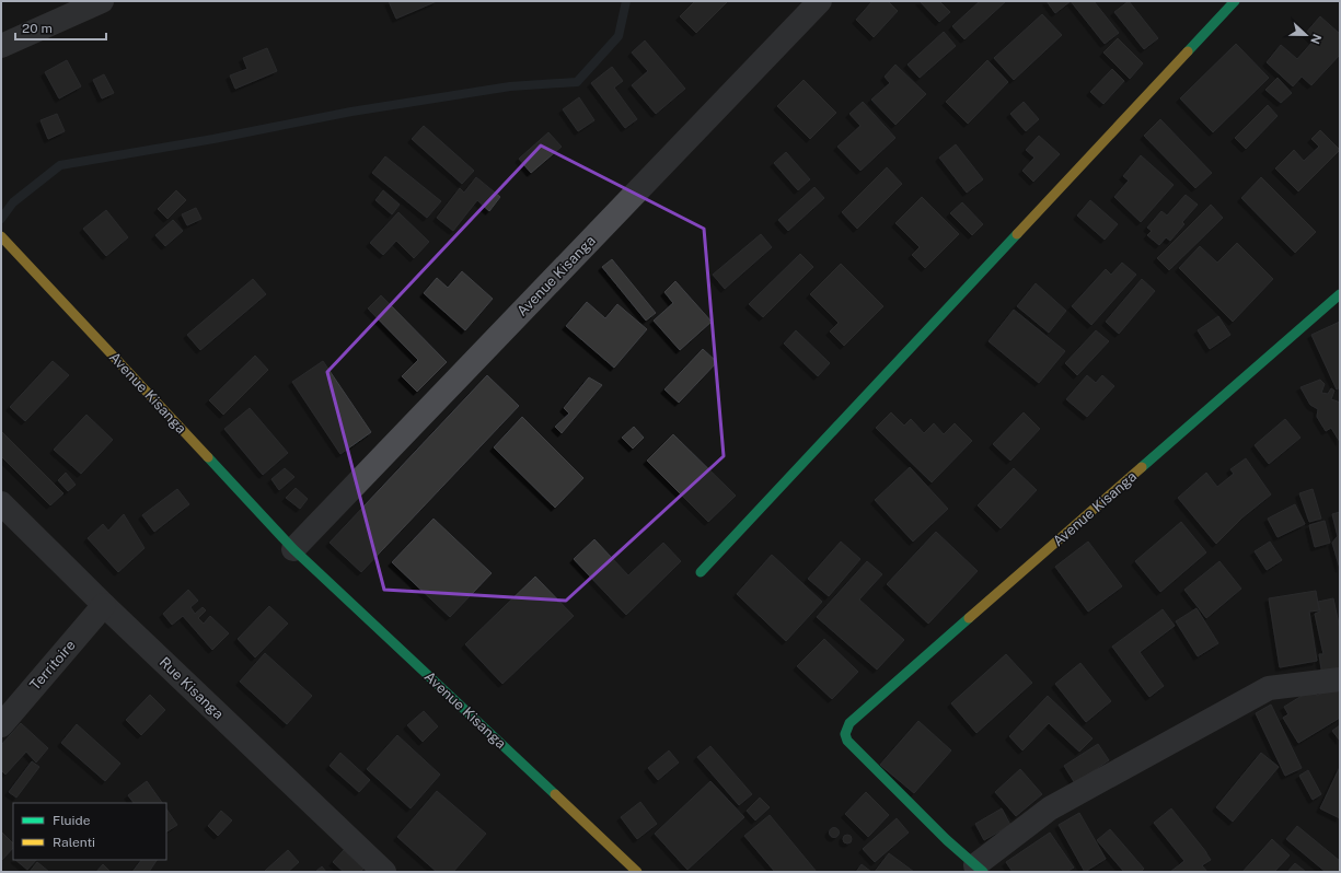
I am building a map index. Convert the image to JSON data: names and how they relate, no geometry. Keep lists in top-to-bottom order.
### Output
{
  "streets": {
    "street": ["Avenue Kisanga", "Territoire", "Rue Kisanga"]
  },
  "crossings": [
    ["Territoire", "Rue Kisanga"]
  ],
  "legend": ["Fluide", "Ralenti"],
  "scale_bar": "20 m",
  "north": "right"
}
